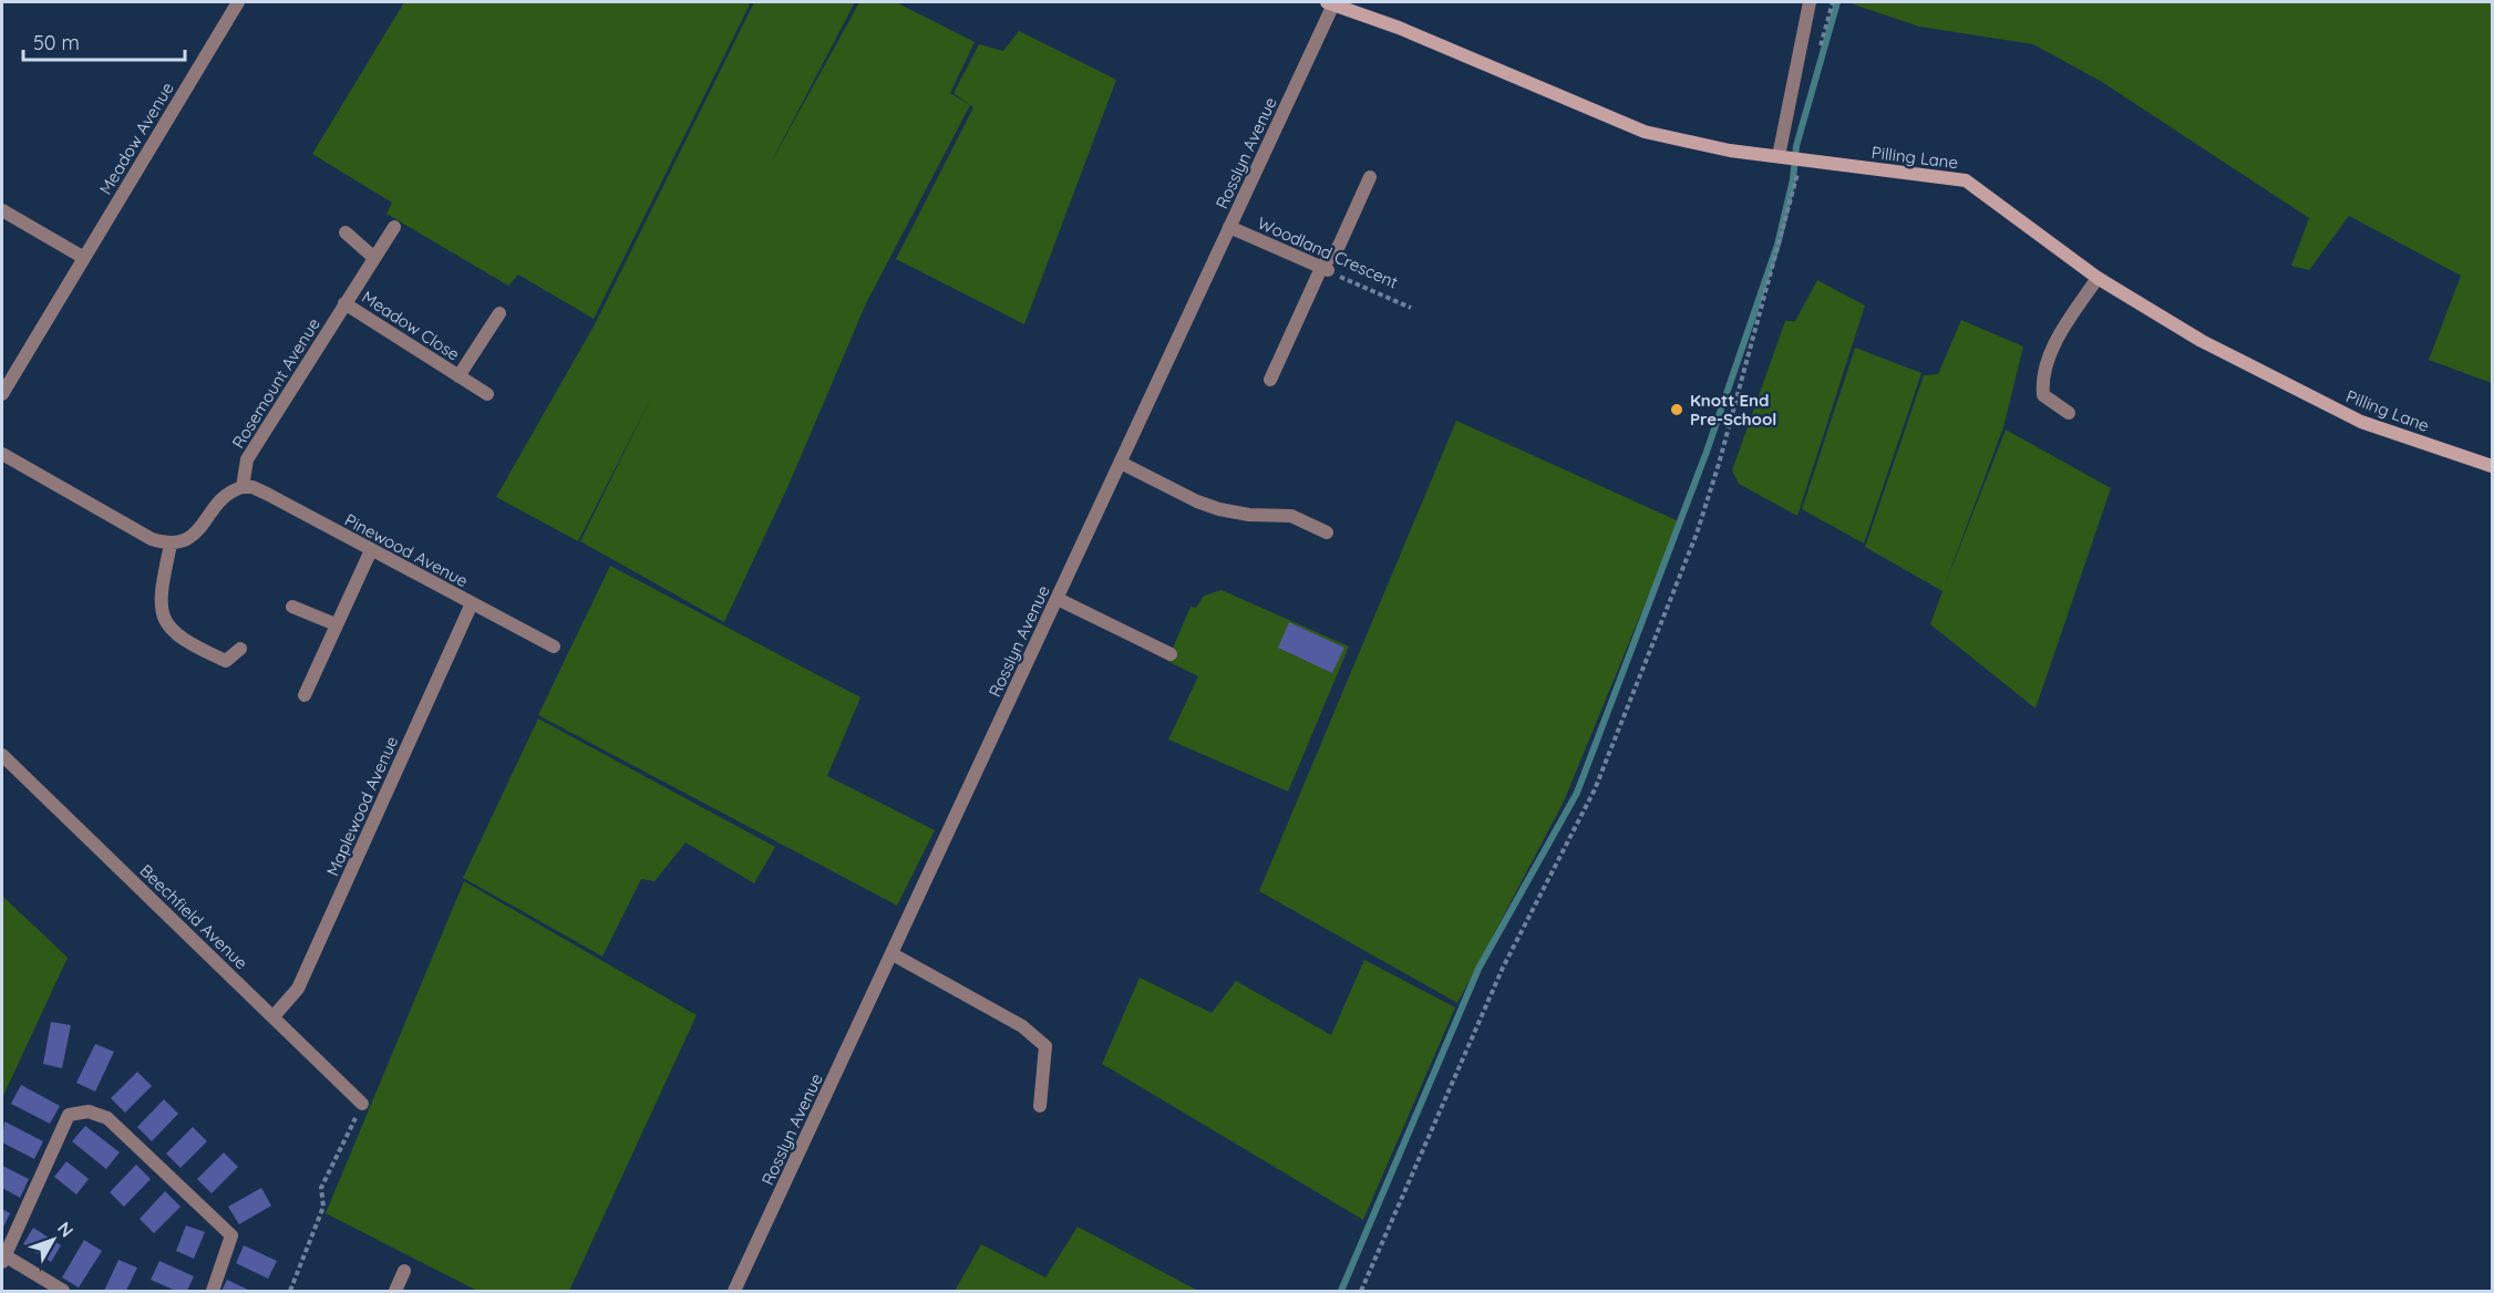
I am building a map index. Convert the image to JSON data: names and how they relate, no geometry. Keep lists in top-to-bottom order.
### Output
{
  "streets": {
    "street": [
      "Meadow Avenue",
      "Rosslyn Avenue",
      "Pilling Lane",
      "Woodland Crescent",
      "Meadow Close",
      "Rosemount Avenue",
      "Pinewood Avenue",
      "Maplewood Avenue",
      "Beechfield Avenue"
    ]
  },
  "crossings": [
    ["Rosslyn Avenue", "Pilling Lane"],
    ["Rosslyn Avenue", "Woodland Crescent"],
    ["Meadow Close", "Rosemount Avenue"],
    ["Rosemount Avenue", "Pinewood Avenue"],
    ["Pinewood Avenue", "Maplewood Avenue"],
    ["Maplewood Avenue", "Beechfield Avenue"]
  ],
  "places": ["Knott End Pre-School"],
  "scale_bar": "50 m",
  "north": "top right"
}
